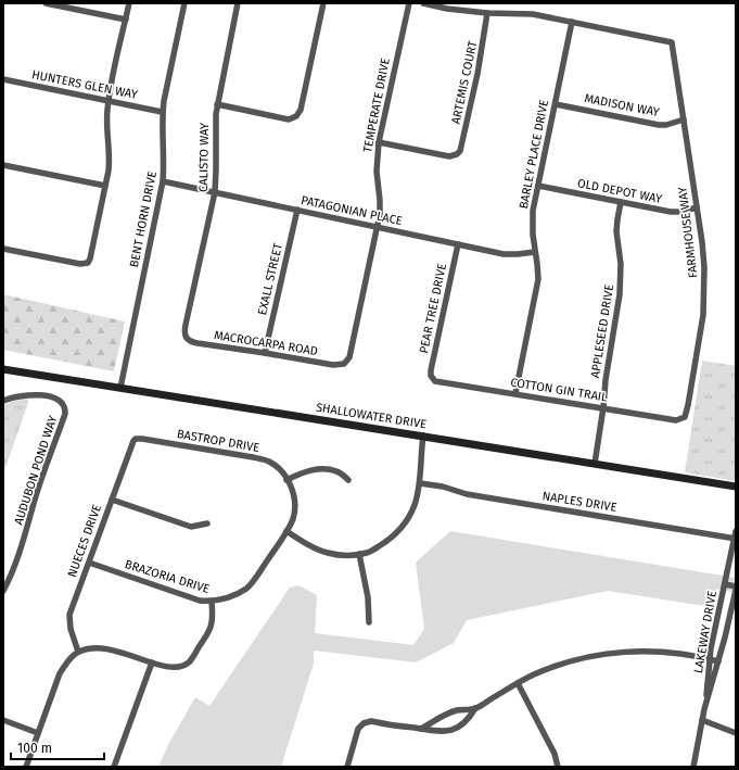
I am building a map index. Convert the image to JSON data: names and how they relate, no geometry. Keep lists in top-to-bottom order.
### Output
{
  "streets": {
    "street": [
      "ARTEMIS COURT",
      "HUNTERS GLEN WAY",
      "TEMPERATE DRIVE",
      "MADISON WAY",
      "BARLEY PLACE DRIVE",
      "CALISTO WAY",
      "OLD DEPOT WAY",
      "PATAGONIAN PLACE",
      "BENT HORN DRIVE",
      "FARMHOUSE WAY",
      "EXALL STREET",
      "PEAR TREE DRIVE",
      "APPLESEED DRIVE",
      "MACROCARPA ROAD",
      "COTTON GIN TRAIL",
      "SHALLOWATER DRIVE",
      "BASTROP DRIVE",
      "AUDUBON POND WAY",
      "NAPLES DRIVE",
      "NUECES DRIVE",
      "BRAZORIA DRIVE",
      "LAKEWAY DRIVE"
    ]
  },
  "crossings": [
    ["ARTEMIS COURT", "TEMPERATE DRIVE"],
    ["HUNTERS GLEN WAY", "BENT HORN DRIVE"],
    ["TEMPERATE DRIVE", "PATAGONIAN PLACE"],
    ["TEMPERATE DRIVE", "MACROCARPA ROAD"],
    ["MADISON WAY", "BARLEY PLACE DRIVE"],
    ["MADISON WAY", "FARMHOUSE WAY"],
    ["BARLEY PLACE DRIVE", "OLD DEPOT WAY"],
    ["BARLEY PLACE DRIVE", "PATAGONIAN PLACE"],
    ["BARLEY PLACE DRIVE", "FARMHOUSE WAY"],
    ["BARLEY PLACE DRIVE", "COTTON GIN TRAIL"],
    ["CALISTO WAY", "PATAGONIAN PLACE"],
    ["CALISTO WAY", "MACROCARPA ROAD"],
    ["OLD DEPOT WAY", "FARMHOUSE WAY"],
    ["OLD DEPOT WAY", "APPLESEED DRIVE"],
    ["PATAGONIAN PLACE", "BENT HORN DRIVE"],
    ["PATAGONIAN PLACE", "EXALL STREET"],
    ["PATAGONIAN PLACE", "PEAR TREE DRIVE"],
    ["BENT HORN DRIVE", "SHALLOWATER DRIVE"],
    ["FARMHOUSE WAY", "COTTON GIN TRAIL"],
    ["EXALL STREET", "MACROCARPA ROAD"],
    ["PEAR TREE DRIVE", "COTTON GIN TRAIL"],
    ["APPLESEED DRIVE", "COTTON GIN TRAIL"],
    ["APPLESEED DRIVE", "SHALLOWATER DRIVE"],
    ["BASTROP DRIVE", "NUECES DRIVE"],
    ["BASTROP DRIVE", "BRAZORIA DRIVE"],
    ["NAPLES DRIVE", "LAKEWAY DRIVE"],
    ["NUECES DRIVE", "BRAZORIA DRIVE"]
  ],
  "scale_bar": "100 m"
}
